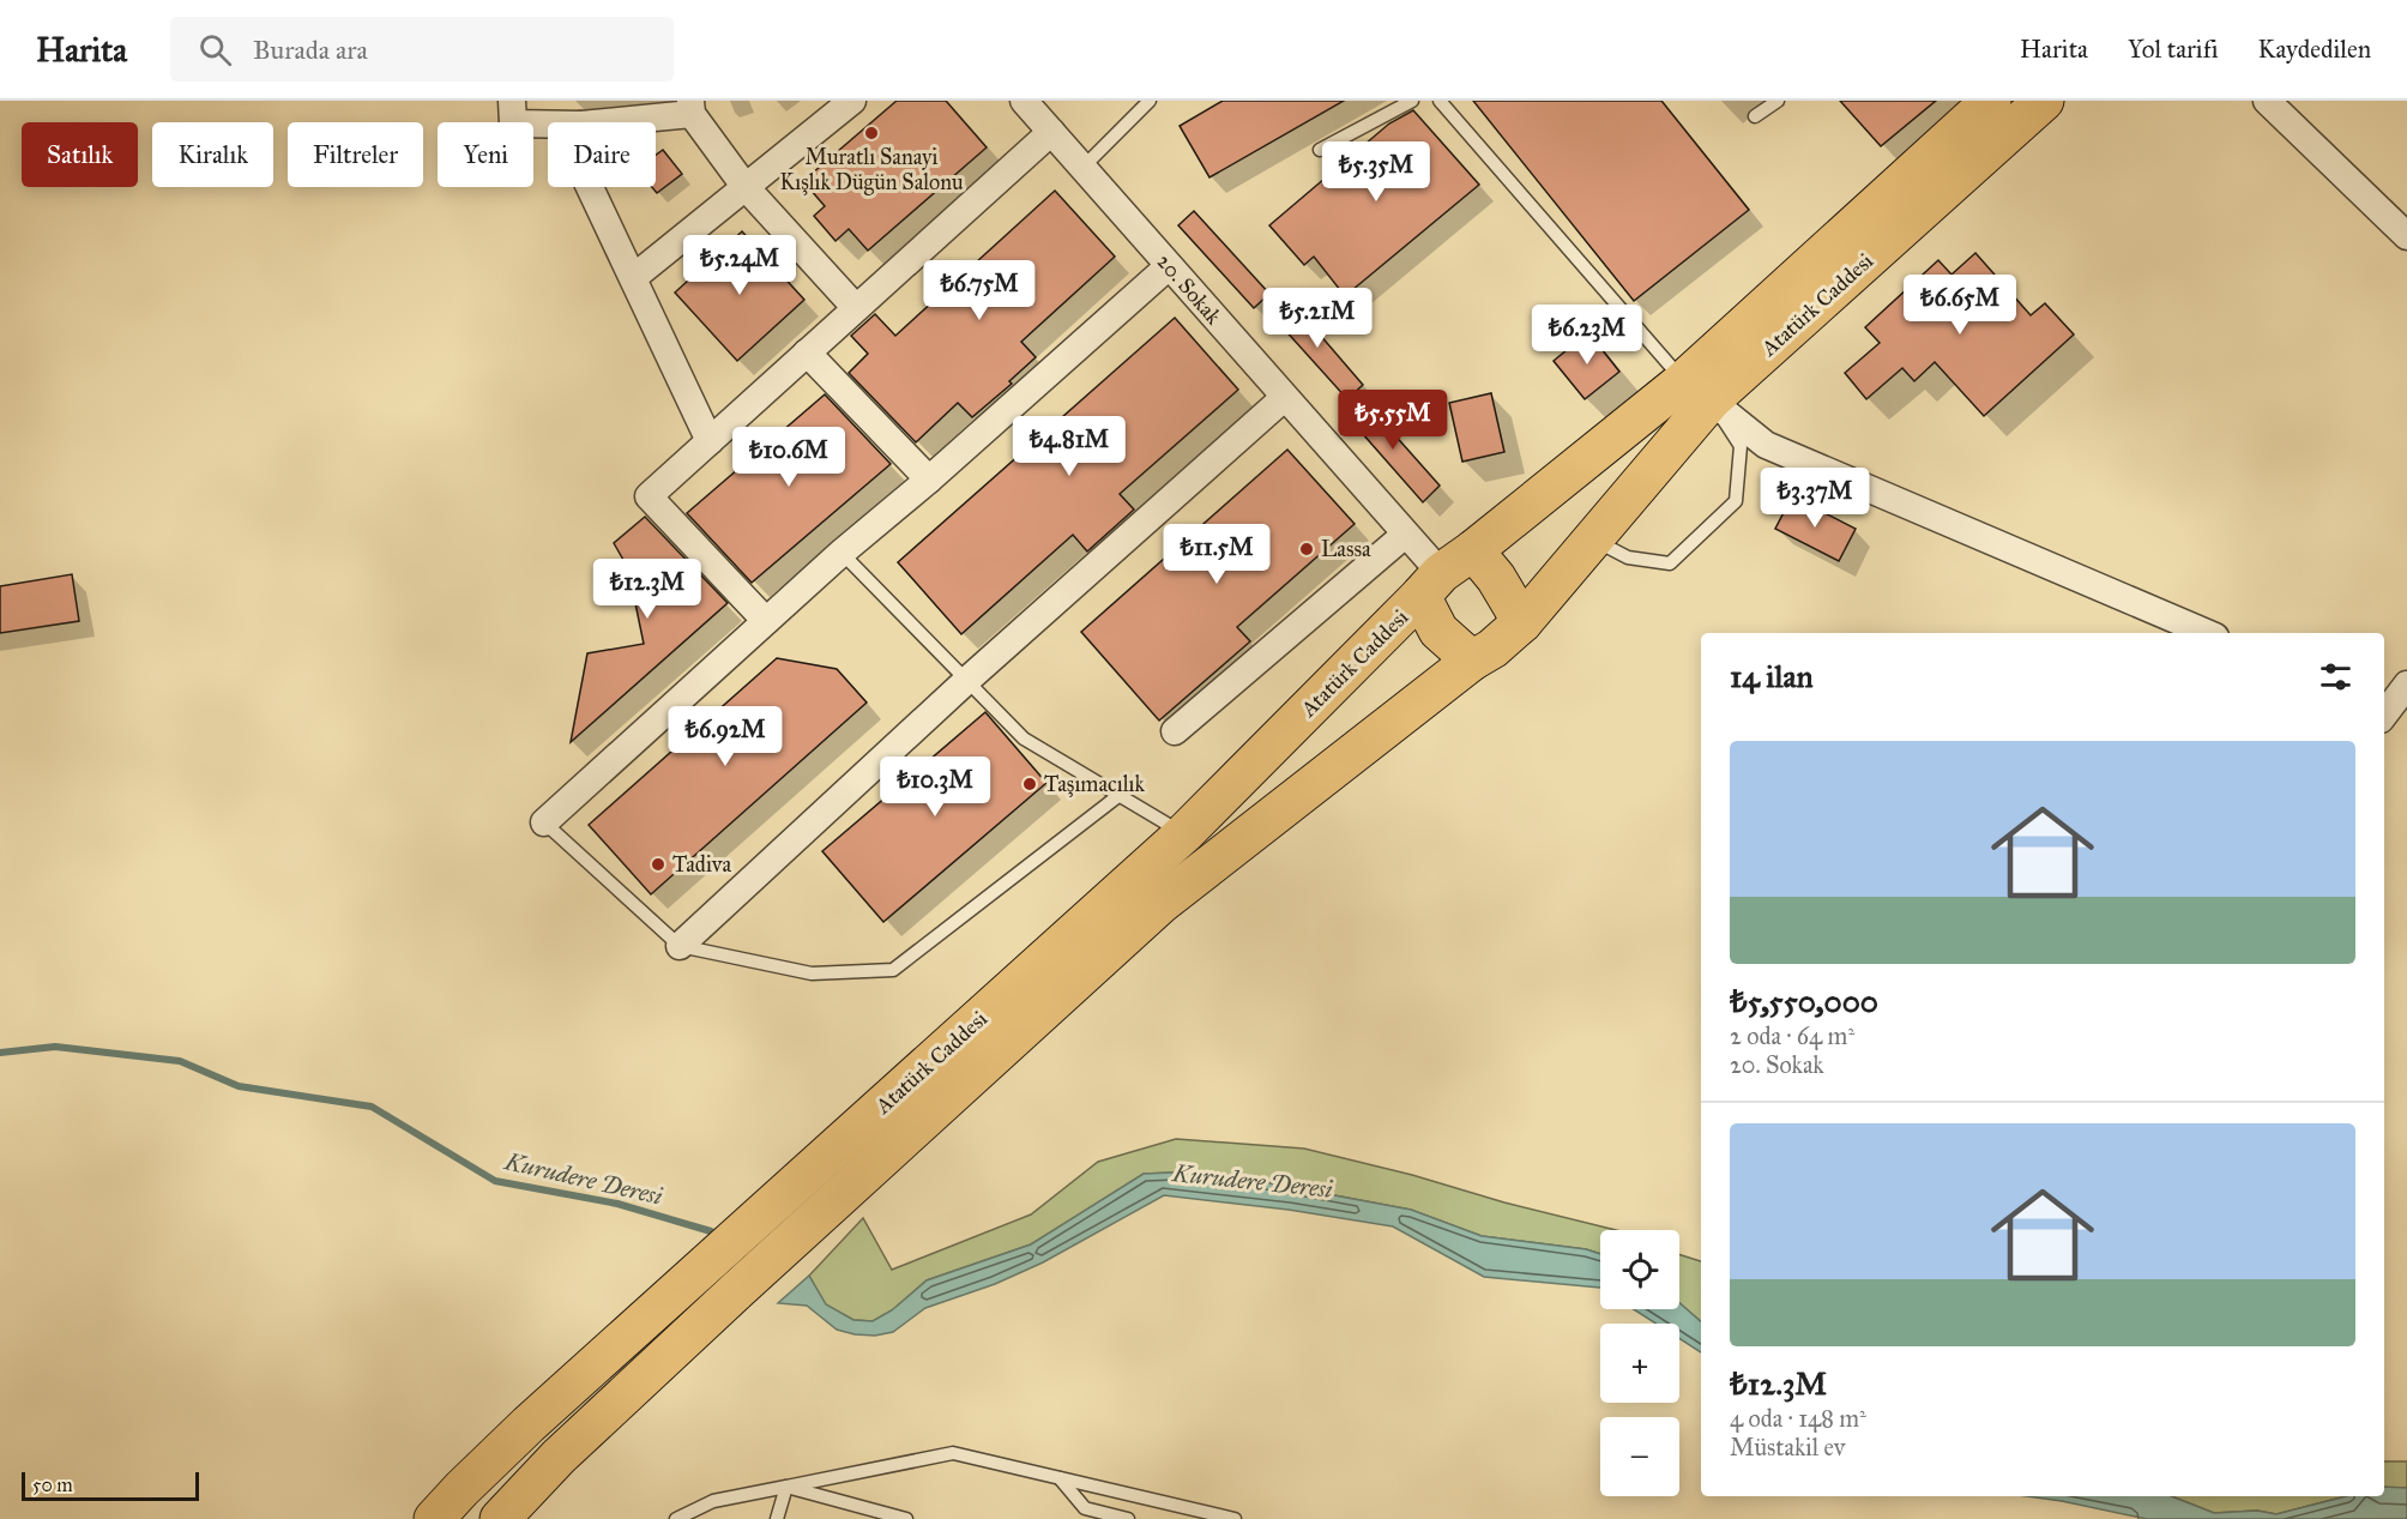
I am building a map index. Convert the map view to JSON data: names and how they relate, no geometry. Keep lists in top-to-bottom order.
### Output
{
  "streets": {
    "main road": ["Atatürk Caddesi"],
    "street": ["20. Sokak"]
  },
  "crossings": [
    ["20. Sokak", "Atatürk Caddesi"]
  ],
  "water": ["Kurudere Deresi"],
  "places": [
    "Muratlı Sanayi Kışlık Dügün Salonu",
    "Lassa",
    "Taşımacılık",
    "Tadiva"
  ],
  "scale_bar": "50 m",
  "page": {
    "header": "Harita",
    "search": "Burada ara",
    "nav": ["Harita", "Yol tarifi", "Kaydedilen"],
    "chip": [
      "Satılık",
      "Kiralık",
      "Filtreler",
      "Yeni",
      "Daire"
    ],
    "price": [
      "₺5.35M",
      "₺5.24M",
      "₺6.75M",
      "₺6.65M",
      "₺5.21M",
      "₺6.23M",
      "₺5.55M",
      "₺4.81M",
      "₺10.6M",
      "₺3.37M",
      "₺11.5M",
      "₺12.3M",
      "₺6.92M",
      "₺10.3M"
    ],
    "heading": "14 ilan",
    "list": [
      {
        "name": "₺5,550,000",
        "note": "2 oda · 64 m² · 20. Sokak"
      },
      {
        "name": "₺12.3M",
        "note": "4 oda · 148 m² · Müstakil ev"
      }
    ],
    "map_buttons": ["+", "−"],
    "scale": "50 m"
  }
}
